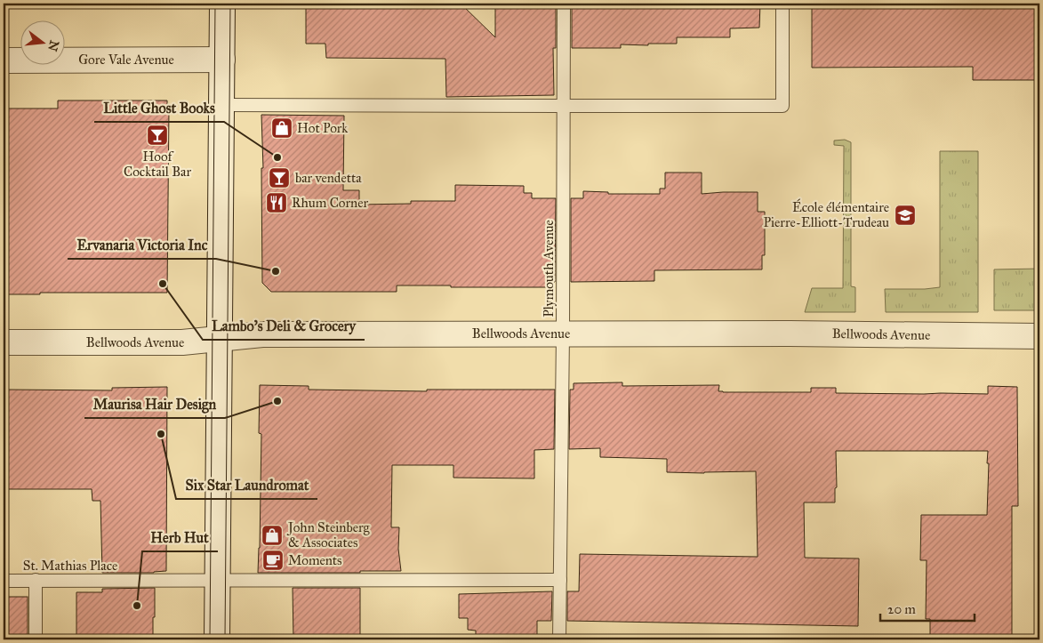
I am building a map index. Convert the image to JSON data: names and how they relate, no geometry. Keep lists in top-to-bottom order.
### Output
{
  "streets": {
    "street": ["Gore Vale Avenue", "Bellwoods Avenue"],
    "lane": ["Plymouth Avenue", "St. Mathias Place"]
  },
  "crossings": [
    ["Plymouth Avenue", "Bellwoods Avenue"],
    ["Plymouth Avenue", "St. Mathias Place"]
  ],
  "places": {
    "shop": ["Hot Pork", "John Steinberg & Associates"],
    "bar": ["Hoof Cocktail Bar", "bar vendetta"],
    "other": [
      "Little Ghost Books",
      "Ervanaria Victoria Inc",
      "Lambo’s Deli & Grocery",
      "Maurisa Hair Design",
      "Six Star Laundromat",
      "Herb Hut"
    ],
    "restaurant": ["Rhum Corner"],
    "school or university": ["École élémentaire Pierre-Elliott-Trudeau"],
    "cafe": ["Moments"]
  },
  "scale_bar": "20 m",
  "north": "right"
}
